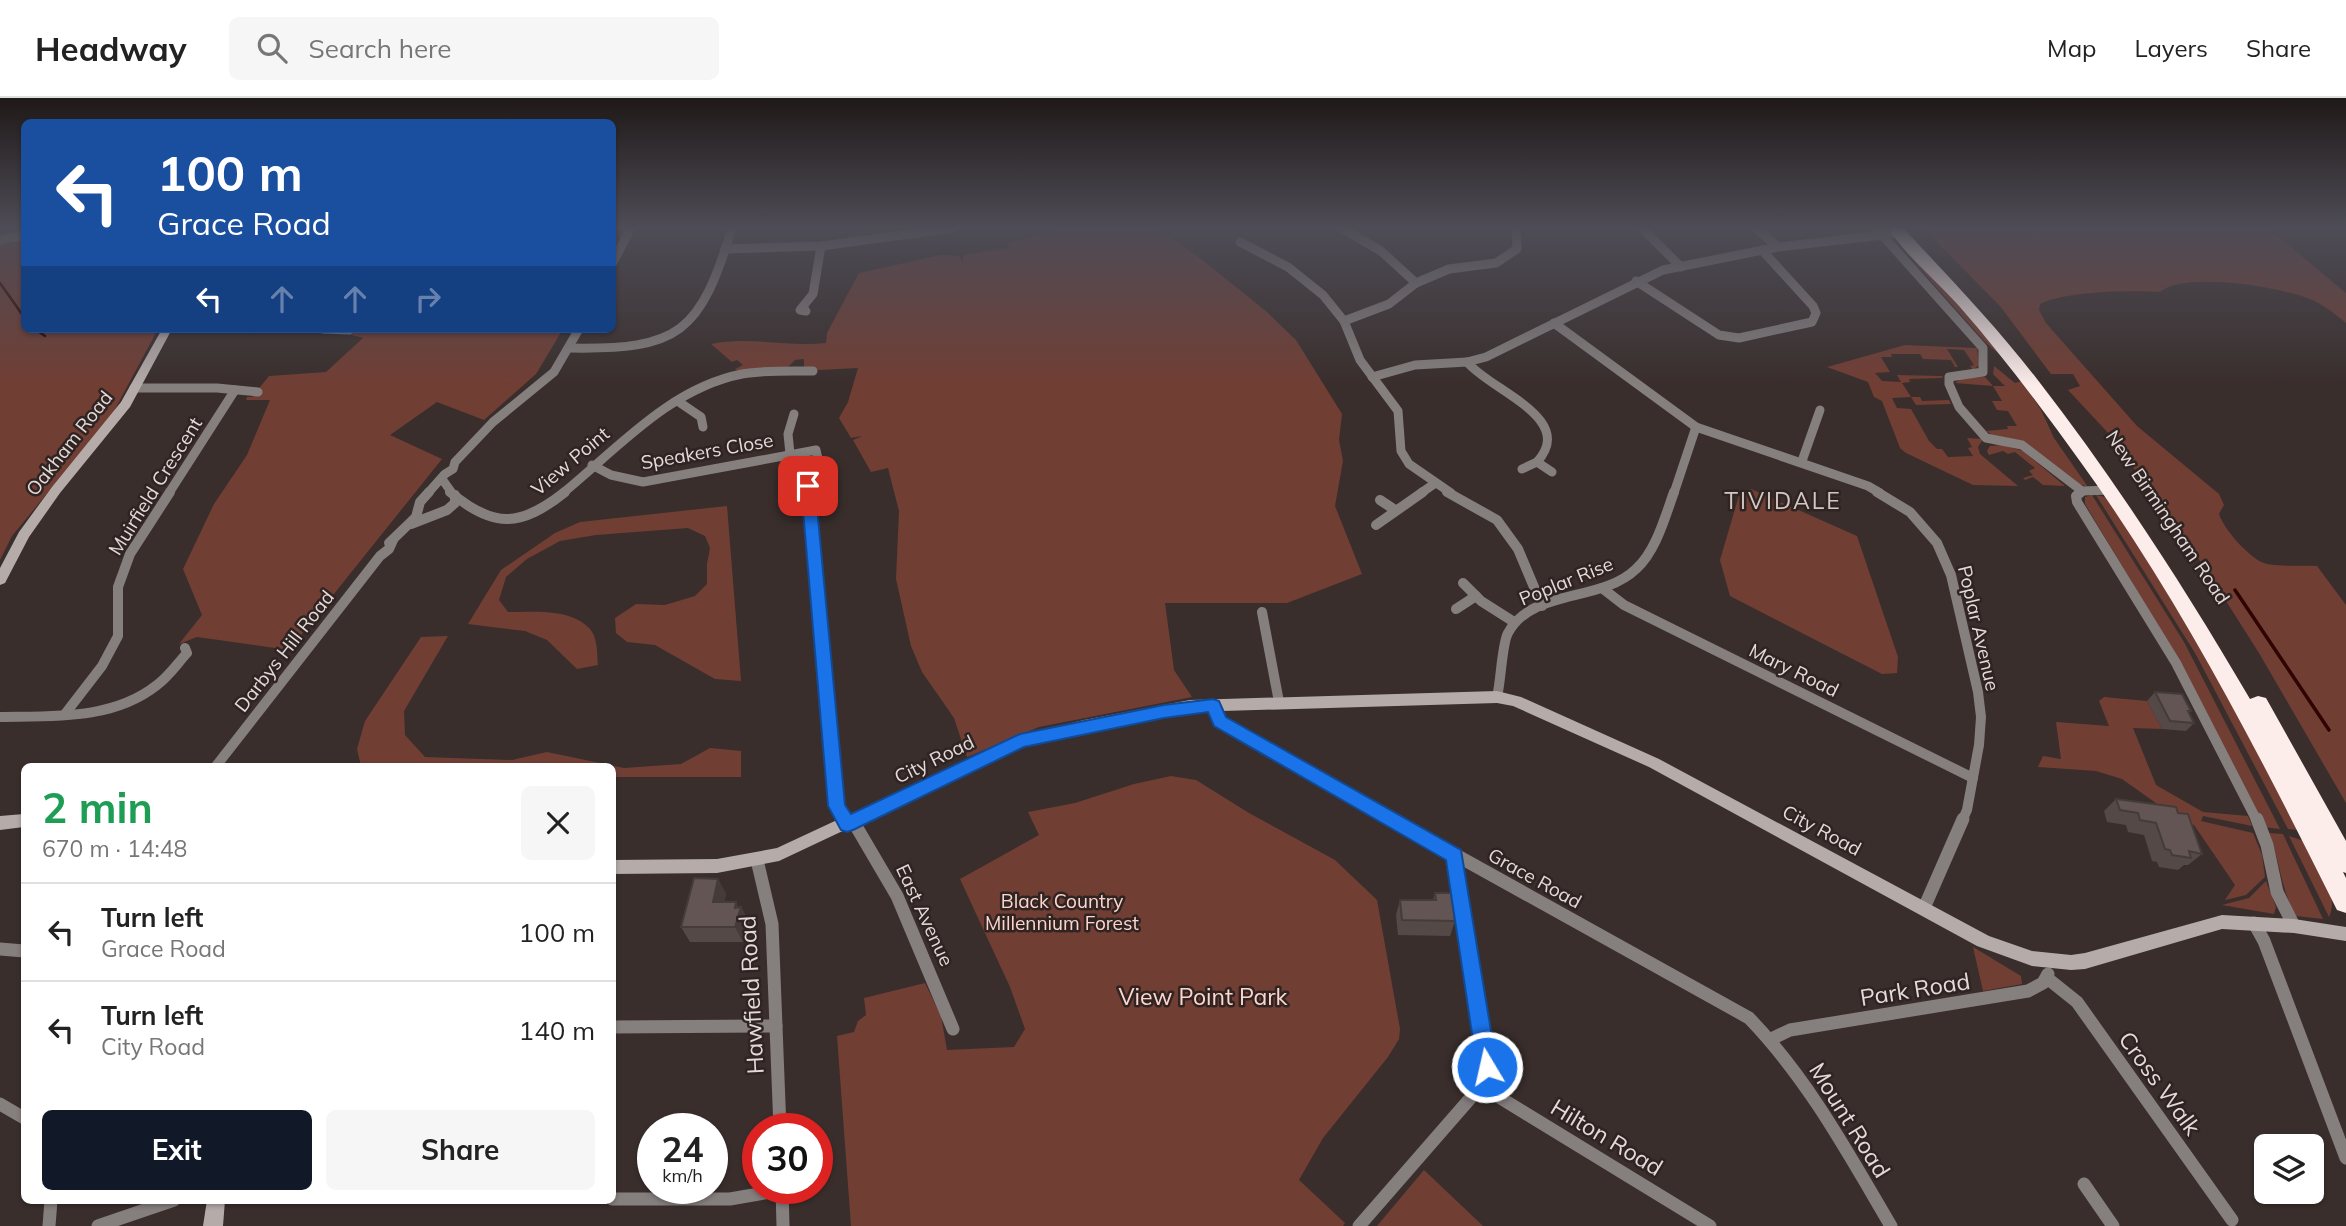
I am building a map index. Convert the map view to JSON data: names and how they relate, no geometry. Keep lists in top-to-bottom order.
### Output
{
  "streets": {
    "highway": ["New Birmingham Road"],
    "street": [
      "Oakham Road",
      "Speakers Close",
      "View Point",
      "Muirfield Crescent",
      "Poplar Rise",
      "Poplar Avenue",
      "Darbys Hill Road",
      "Mary Road",
      "City Road",
      "Grace Road",
      "East Avenue",
      "Park Road",
      "Hawfield Road",
      "Cross Walk",
      "Mount Road",
      "Hilton Road"
    ]
  },
  "crossings": [
    ["Oakham Road", "Muirfield Crescent"],
    ["Speakers Close", "View Point"],
    ["View Point", "Darbys Hill Road"],
    ["Poplar Rise", "Poplar Avenue"],
    ["Poplar Rise", "Mary Road"],
    ["Poplar Rise", "City Road"],
    ["Poplar Avenue", "Mary Road"],
    ["Poplar Avenue", "City Road"],
    ["City Road", "Grace Road"],
    ["City Road", "East Avenue"],
    ["City Road", "Park Road"],
    ["City Road", "Hawfield Road"],
    ["City Road", "Cross Walk"],
    ["Grace Road", "Park Road"],
    ["Grace Road", "Mount Road"],
    ["Park Road", "Cross Walk"],
    ["Park Road", "Mount Road"]
  ],
  "districts": ["TIVIDALE"],
  "parks": ["Black Country Millennium Forest", "View Point Park"],
  "page": {
    "header": "Headway",
    "search": "Search here",
    "nav": ["Map", "Layers", "Share"],
    "turn": ["100 m", "Grace Road"],
    "heading": ["2 min", "670 m · 14:48"],
    "list": [
      {
        "name": "Turn left",
        "note": "Grace Road",
        "value": "100 m"
      },
      {
        "name": "Turn left",
        "note": "City Road",
        "value": "140 m"
      }
    ],
    "buttons": ["Exit", "Share"],
    "speed": "24 km/h",
    "limit": "30"
  }
}
